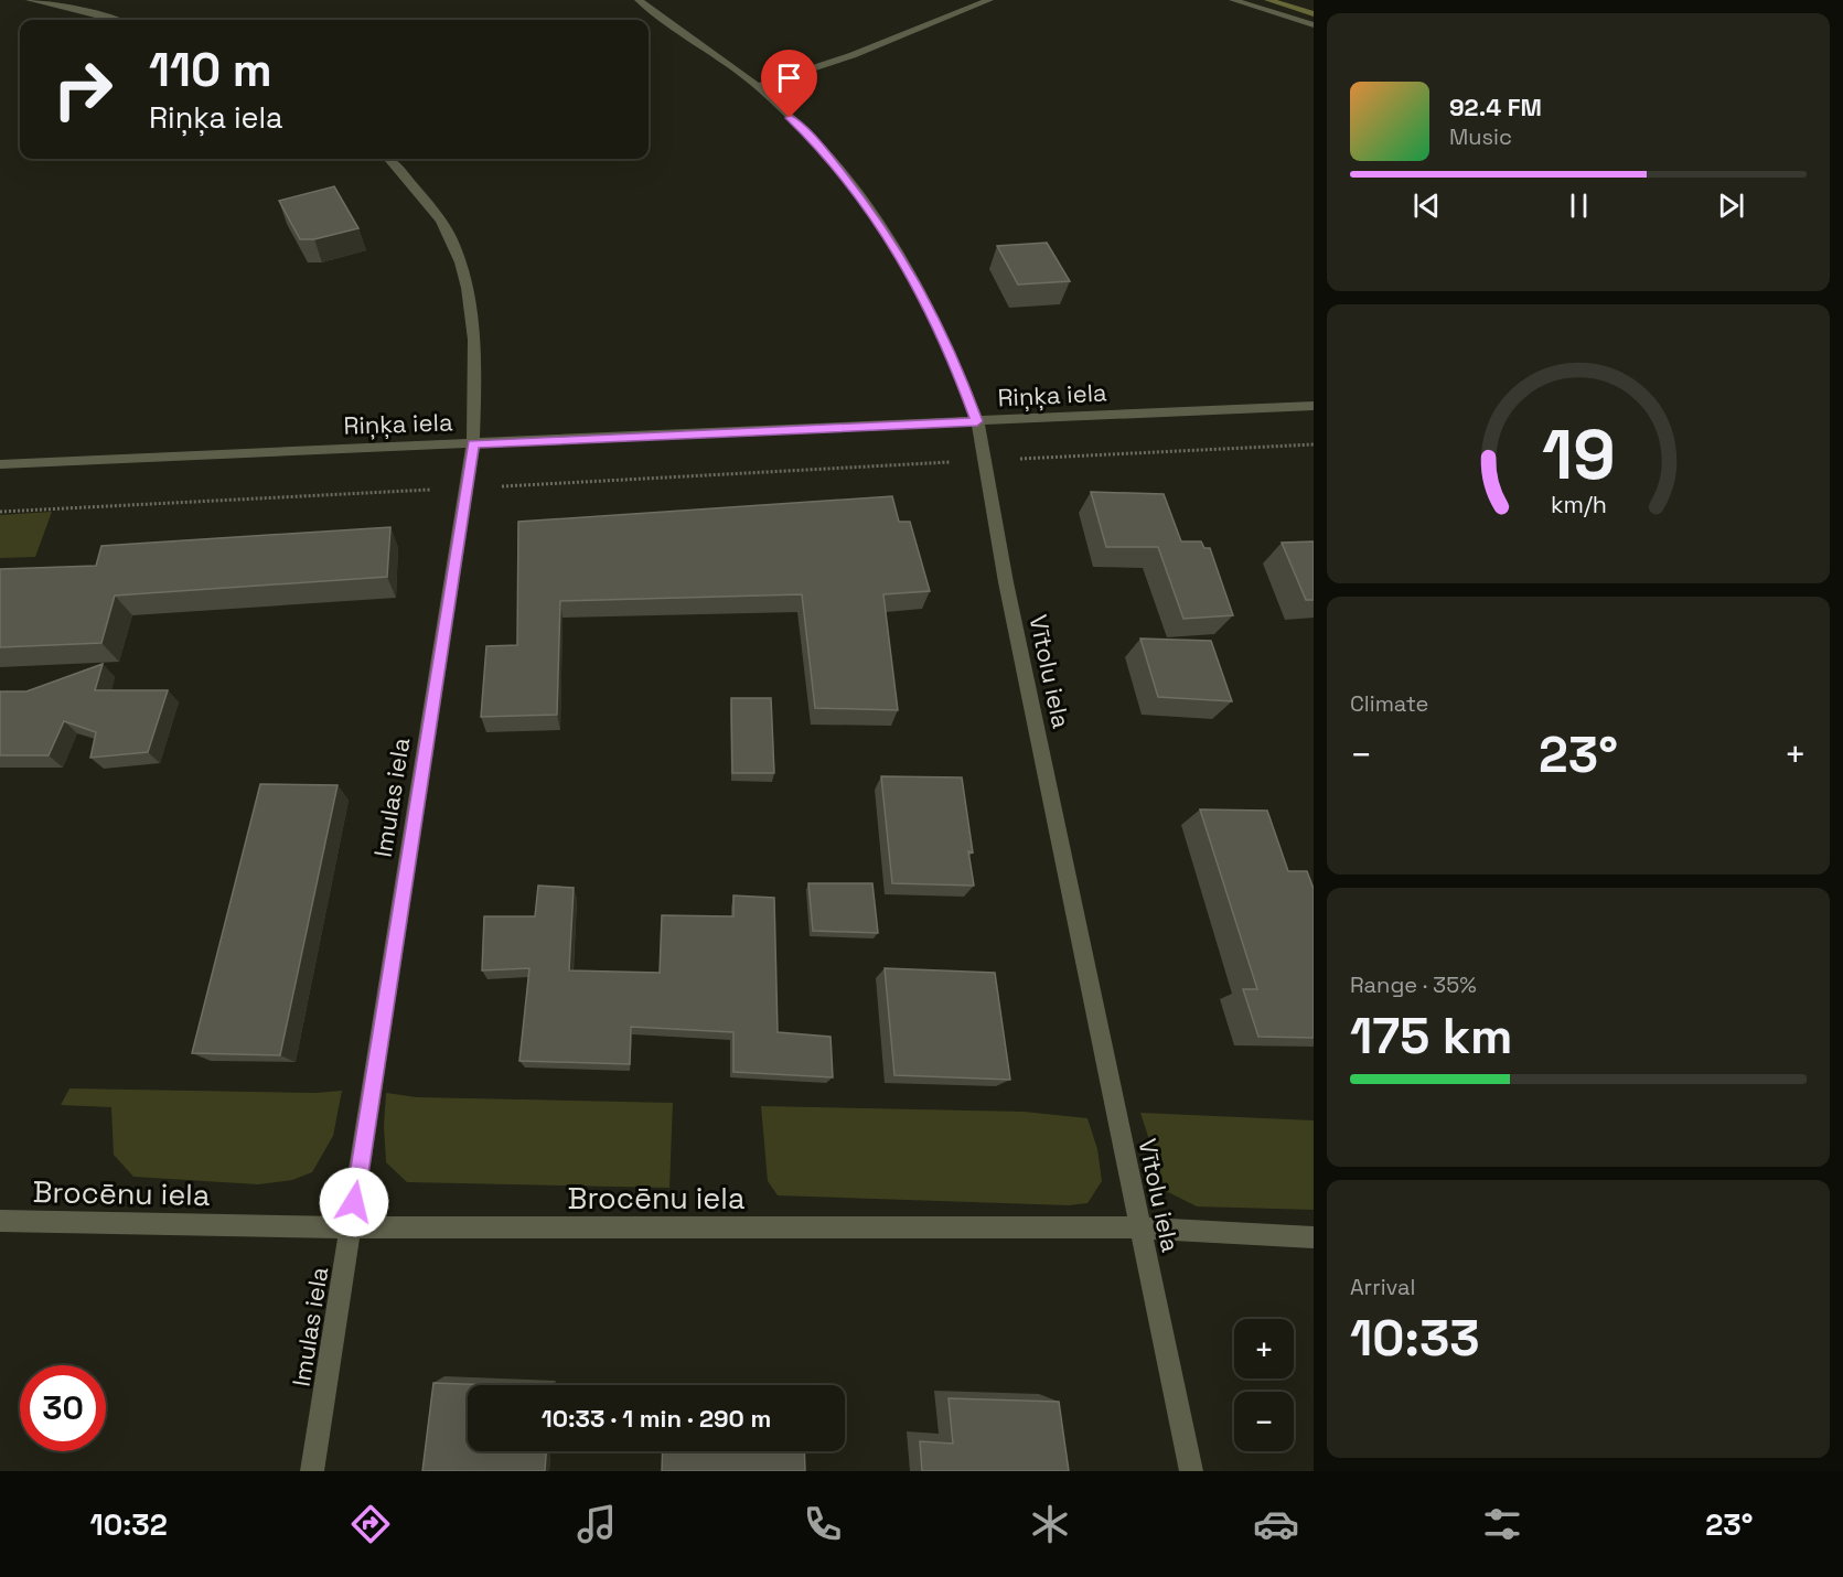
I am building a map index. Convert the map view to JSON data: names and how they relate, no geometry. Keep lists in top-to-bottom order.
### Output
{
  "streets": {
    "street": [
      "Riņķa iela",
      "Vītolu iela",
      "Imulas iela",
      "Brocēnu iela"
    ]
  },
  "crossings": [
    ["Riņķa iela", "Vītolu iela"],
    ["Riņķa iela", "Imulas iela"],
    ["Vītolu iela", "Brocēnu iela"],
    ["Imulas iela", "Brocēnu iela"]
  ],
  "page": {
    "turn": ["110 m", "Riņķa iela"],
    "song": ["92.4 FM", "Music"],
    "tile": [
      "Climate",
      ["Range · 35%", "175 km"],
      ["Arrival", "10:33"]
    ],
    "heat": ["−", "23°", "+"],
    "map_buttons": ["+", "−"],
    "limit": "30",
    "trip": "10:33 · 1 min · 290 m",
    "tabs": ["10:32", "23°"],
    "gauge": ["19", "km/h"]
  }
}
